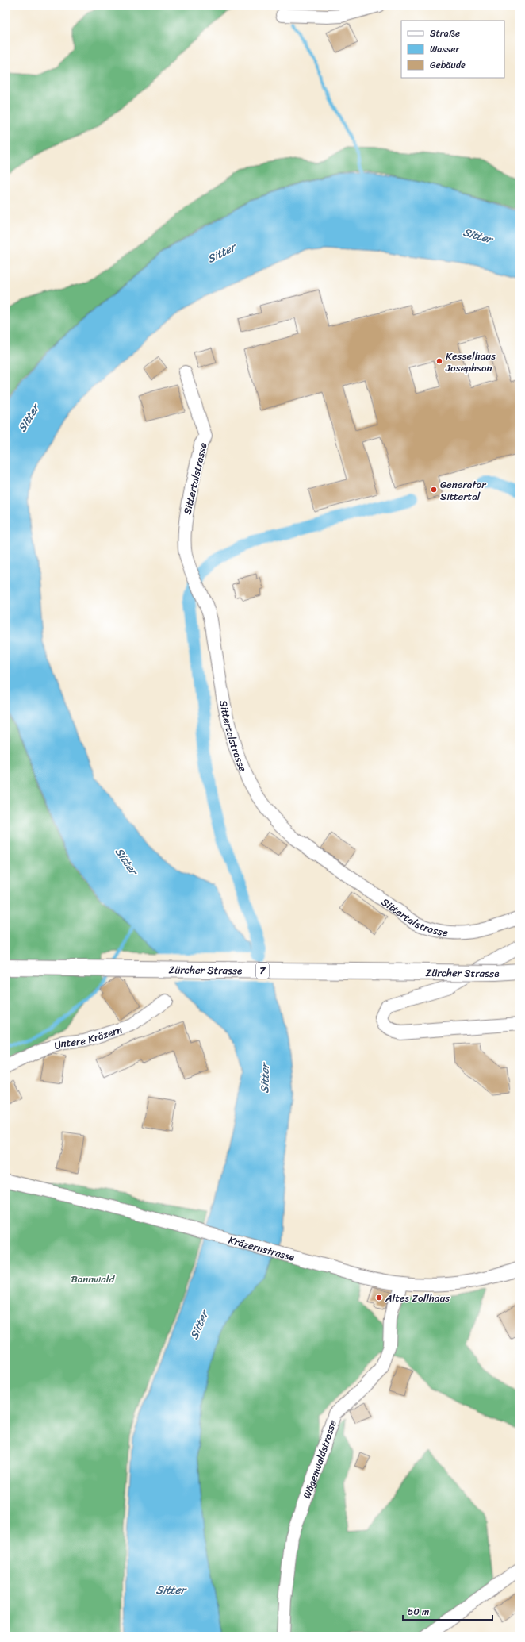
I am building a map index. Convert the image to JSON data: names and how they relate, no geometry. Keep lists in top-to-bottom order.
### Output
{
  "streets": {
    "main road": ["Zürcher Strasse", "7"],
    "street": [
      "Sittertalstrasse",
      "Untere Kräzern",
      "Kräzernstrasse",
      "Wägenwaldstrasse"
    ]
  },
  "crossings": [
    ["Kräzernstrasse", "Wägenwaldstrasse"]
  ],
  "water": ["Sitter"],
  "parks": ["Bannwald"],
  "places": ["Kesselhaus Josephson", "Generator Sittertal", "Altes Zollhaus"],
  "legend": ["Straße", "Wasser", "Gebäude"],
  "scale_bar": "50 m"
}
